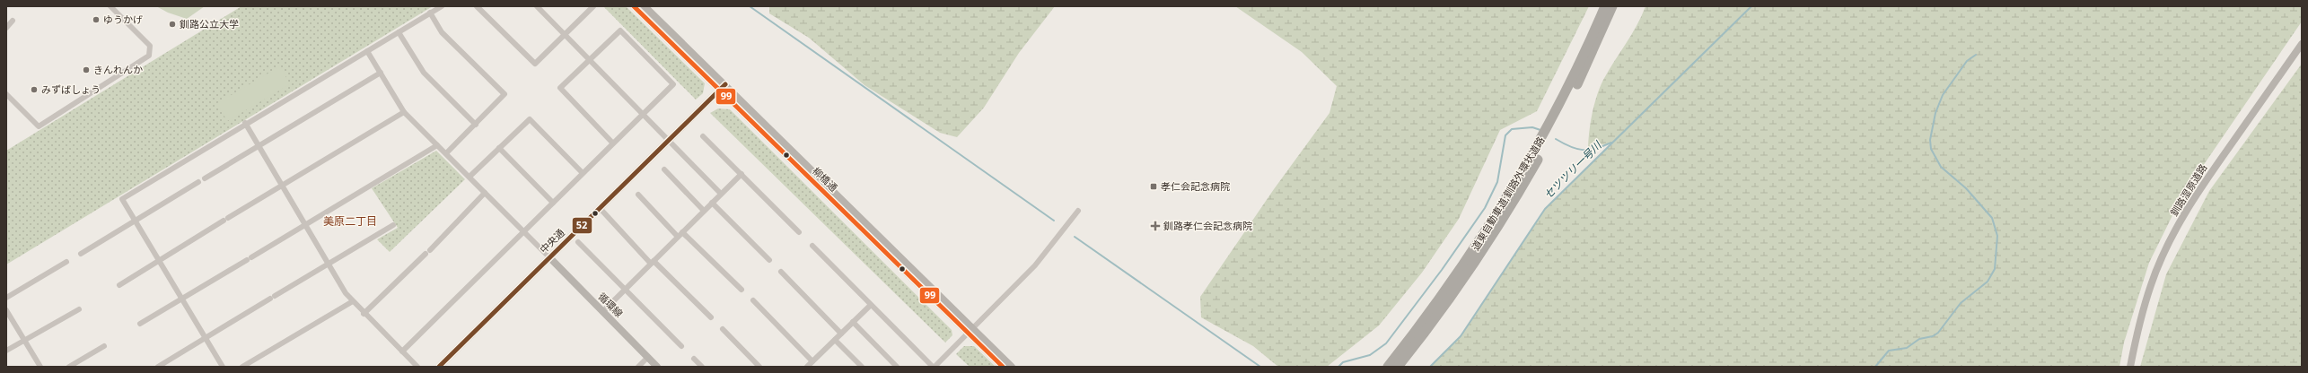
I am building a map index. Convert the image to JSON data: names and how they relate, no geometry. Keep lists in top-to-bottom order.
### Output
{
  "streets": {
    "highway": ["道東自動車道;釧路外環状道路"],
    "street": [
      "柳橋通",
      "釧路湿原道路",
      "中央通",
      "循環線"
    ]
  },
  "crossings": [
    ["柳橋通", "中央通"],
    ["中央通", "循環線"]
  ],
  "districts": ["美原二丁目"],
  "water": ["セツツリ一号川"],
  "places": {
    "other": [
      "ゆうかげ",
      "釧路公立大学",
      "きんれんか",
      "みずばしょう"
    ],
    "transit": ["孝仁会記念病院"],
    "health": ["釧路孝仁会記念病院"]
  },
  "lines": ["transit line 99", "transit line 52"]
}
